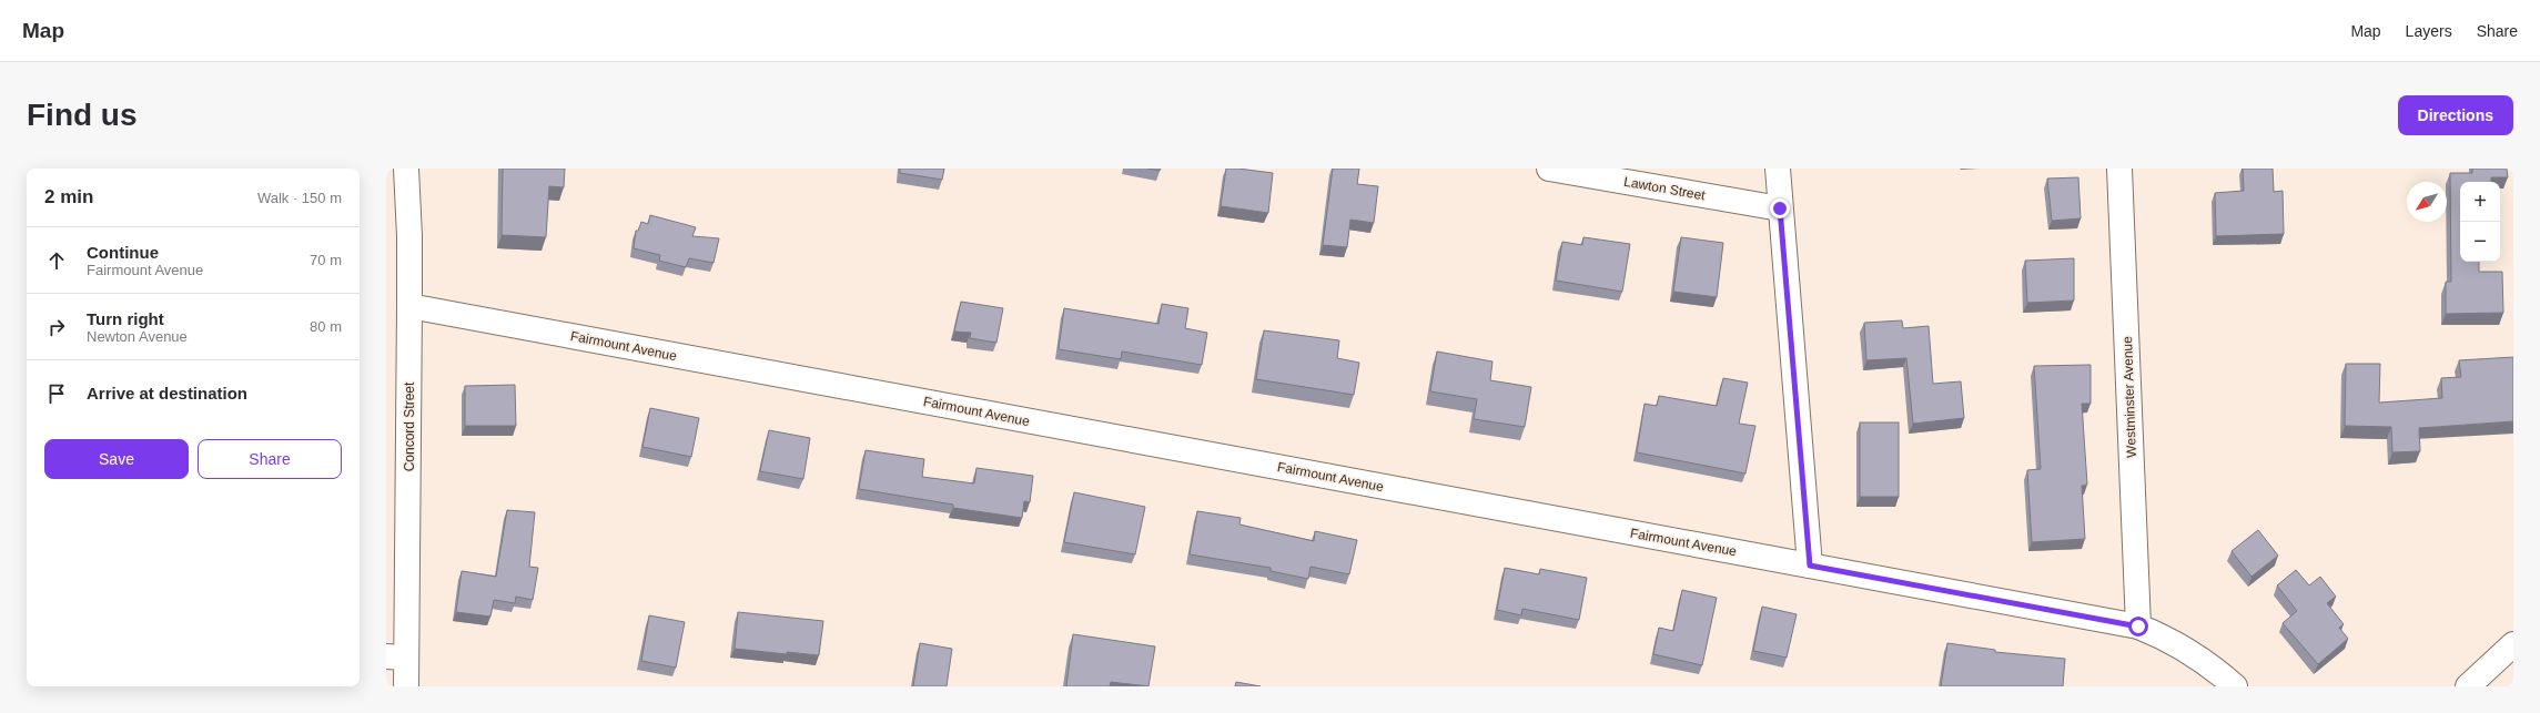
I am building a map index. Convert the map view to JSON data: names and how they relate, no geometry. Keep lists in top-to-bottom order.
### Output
{
  "streets": {
    "street": [
      "Lawton Street",
      "Fairmount Avenue",
      "Westminster Avenue",
      "Concord Street"
    ]
  },
  "crossings": [
    ["Fairmount Avenue", "Westminster Avenue"],
    ["Fairmount Avenue", "Concord Street"]
  ],
  "north": "bottom left",
  "page": {
    "header": "Map",
    "nav": ["Map", "Layers", "Share"],
    "buttons": [
      "Directions",
      ["Save", "Share"]
    ],
    "title": "Find us",
    "heading": ["2 min", "Walk · 150 m"],
    "map_buttons": ["+", "−"],
    "list": [
      ["Continue", "Fairmount Avenue", "70 m"],
      ["Turn right", "Newton Avenue", "80 m"],
      "Arrive at destination"
    ]
  }
}
